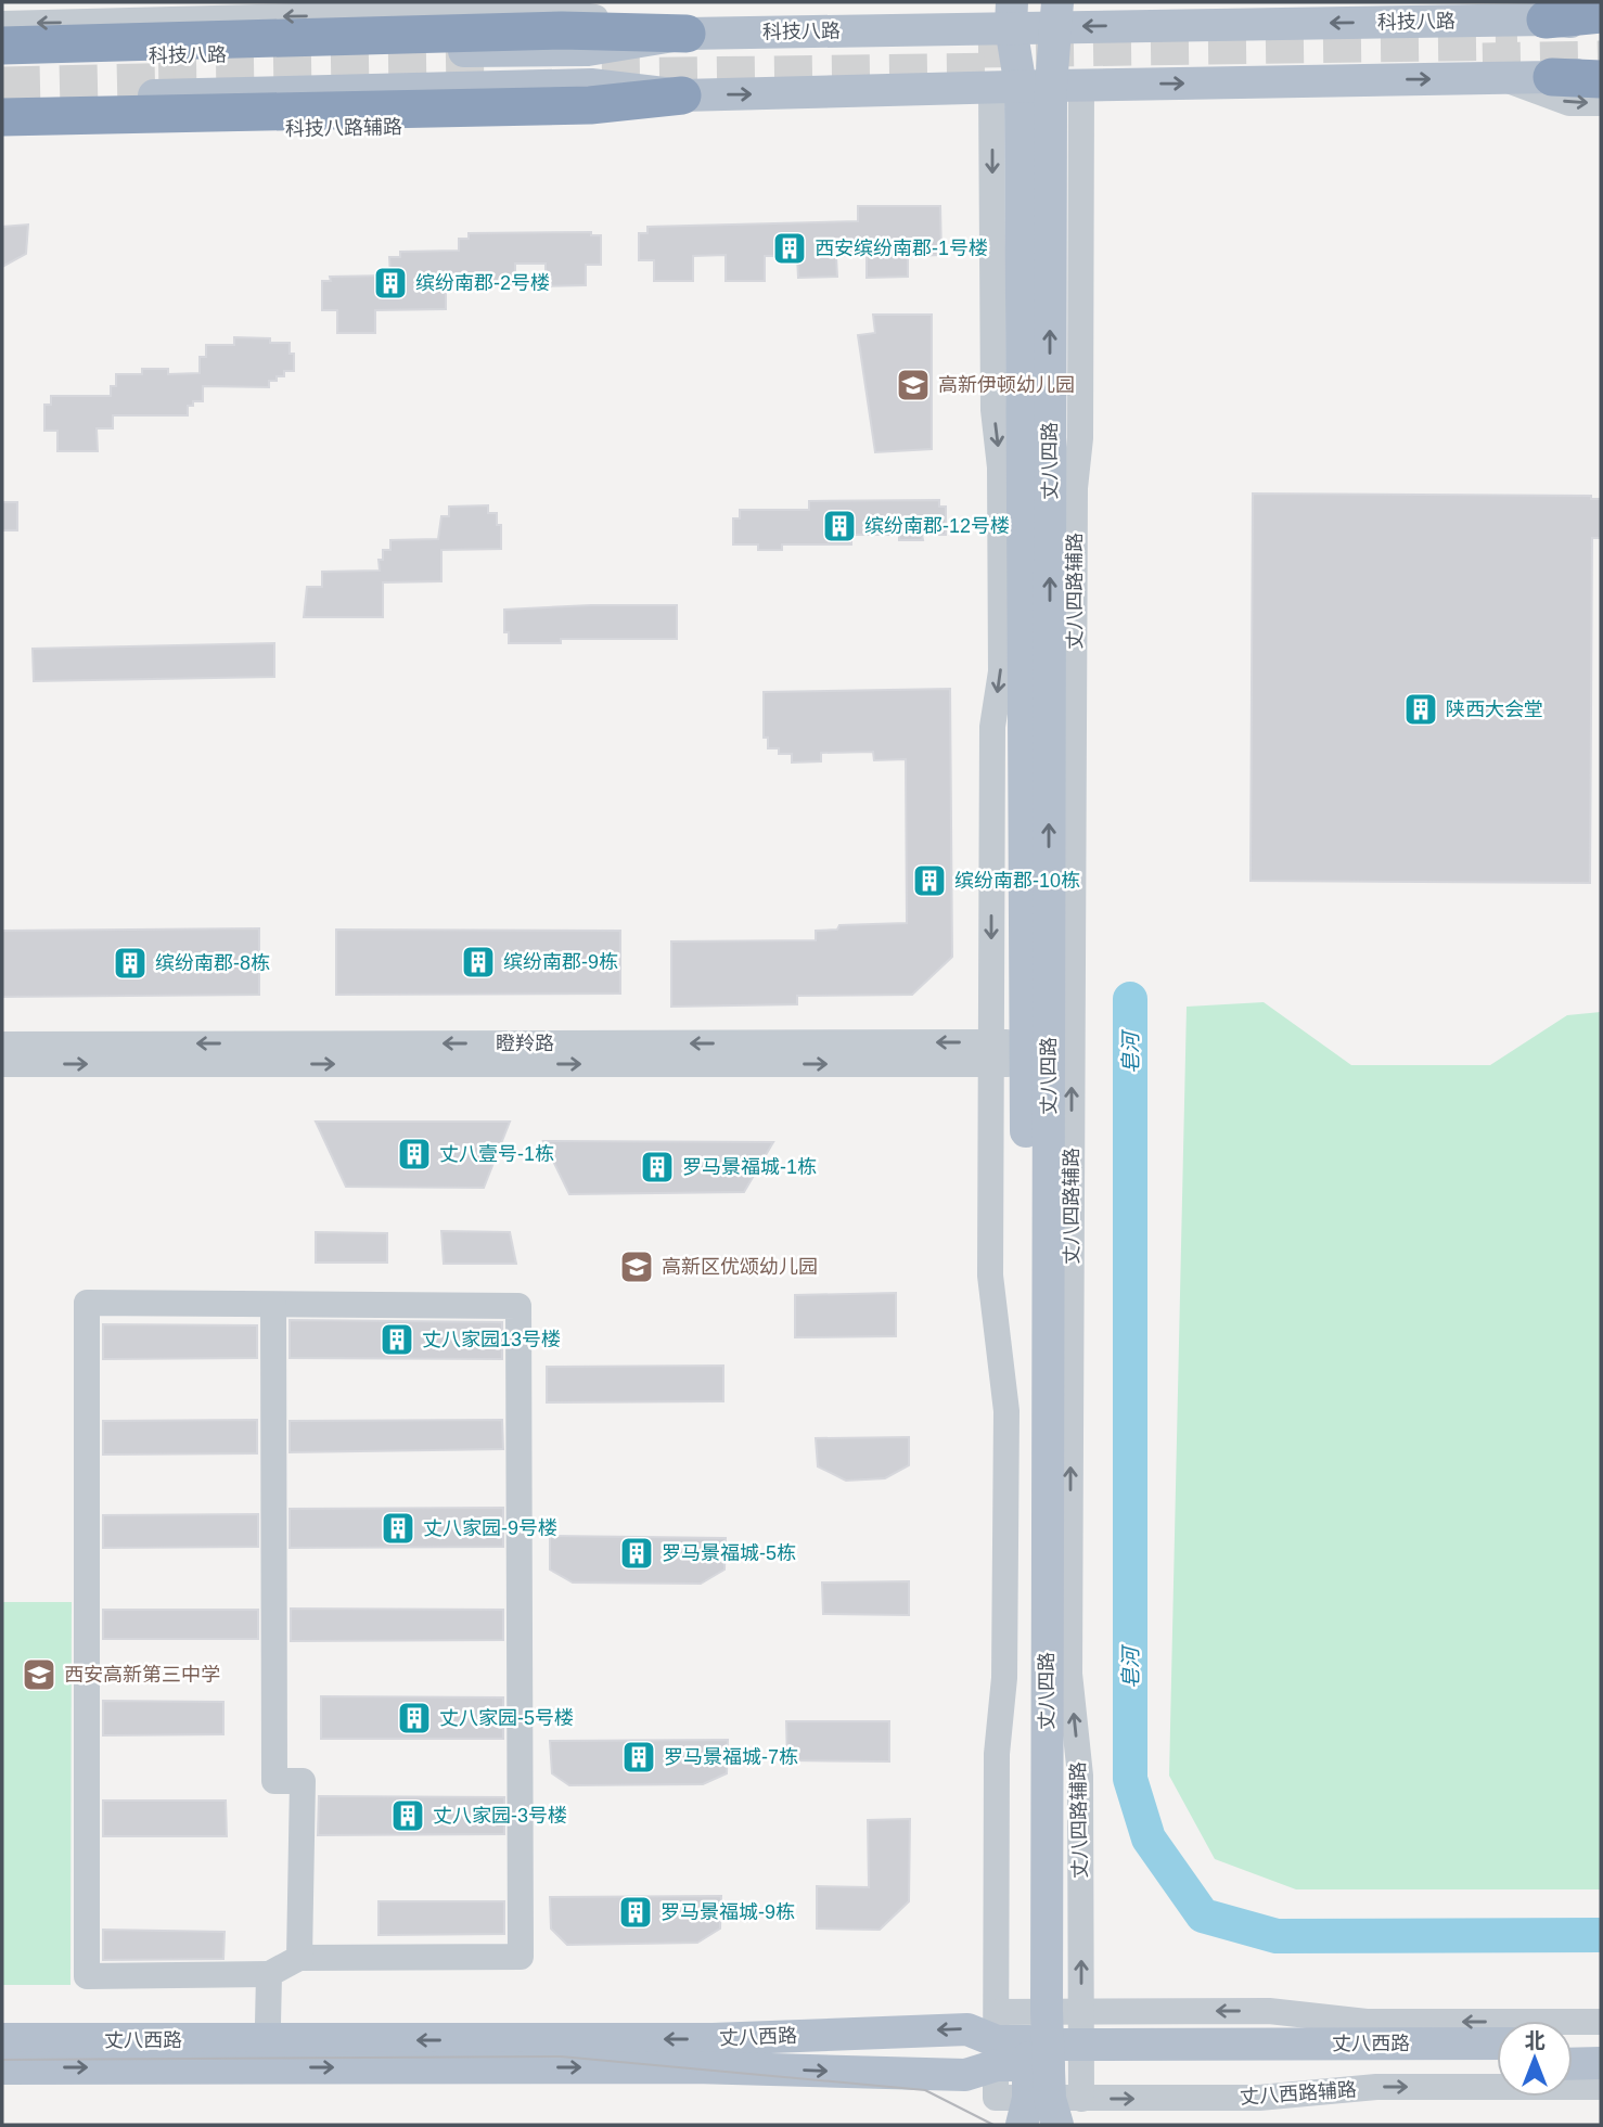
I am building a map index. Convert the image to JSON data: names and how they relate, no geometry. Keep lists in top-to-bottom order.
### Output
{
  "streets": {
    "main road": ["科技八路", "丈八四路", "丈八西路"],
    "street": [
      "科技八路辅路",
      "丈八四路辅路",
      "瞪羚路",
      "丈八西路辅路"
    ]
  },
  "crossings": [
    ["科技八路", "科技八路辅路"],
    ["科技八路", "丈八四路"],
    ["科技八路", "丈八四路辅路"],
    ["丈八四路", "丈八四路辅路"],
    ["丈八四路", "瞪羚路"],
    ["丈八四路", "丈八西路"],
    ["丈八四路", "丈八西路辅路"],
    ["丈八四路辅路", "丈八西路"],
    ["丈八四路辅路", "丈八西路辅路"],
    ["丈八西路", "丈八西路辅路"]
  ],
  "water": ["皂河"],
  "places": {
    "building": [
      "西安缤纷南郡-1号楼",
      "缤纷南郡-2号楼",
      "缤纷南郡-12号楼",
      "陕西大会堂",
      "缤纷南郡-10栋",
      "缤纷南郡-9栋",
      "缤纷南郡-8栋",
      "丈八壹号-1栋",
      "罗马景福城-1栋",
      "丈八家园13号楼",
      "丈八家园-9号楼",
      "罗马景福城-5栋",
      "丈八家园-5号楼",
      "罗马景福城-7栋",
      "丈八家园-3号楼",
      "罗马景福城-9栋"
    ],
    "school or university": ["高新伊顿幼儿园", "高新区优颂幼儿园", "西安高新第三中学"]
  },
  "north": "top"
}
